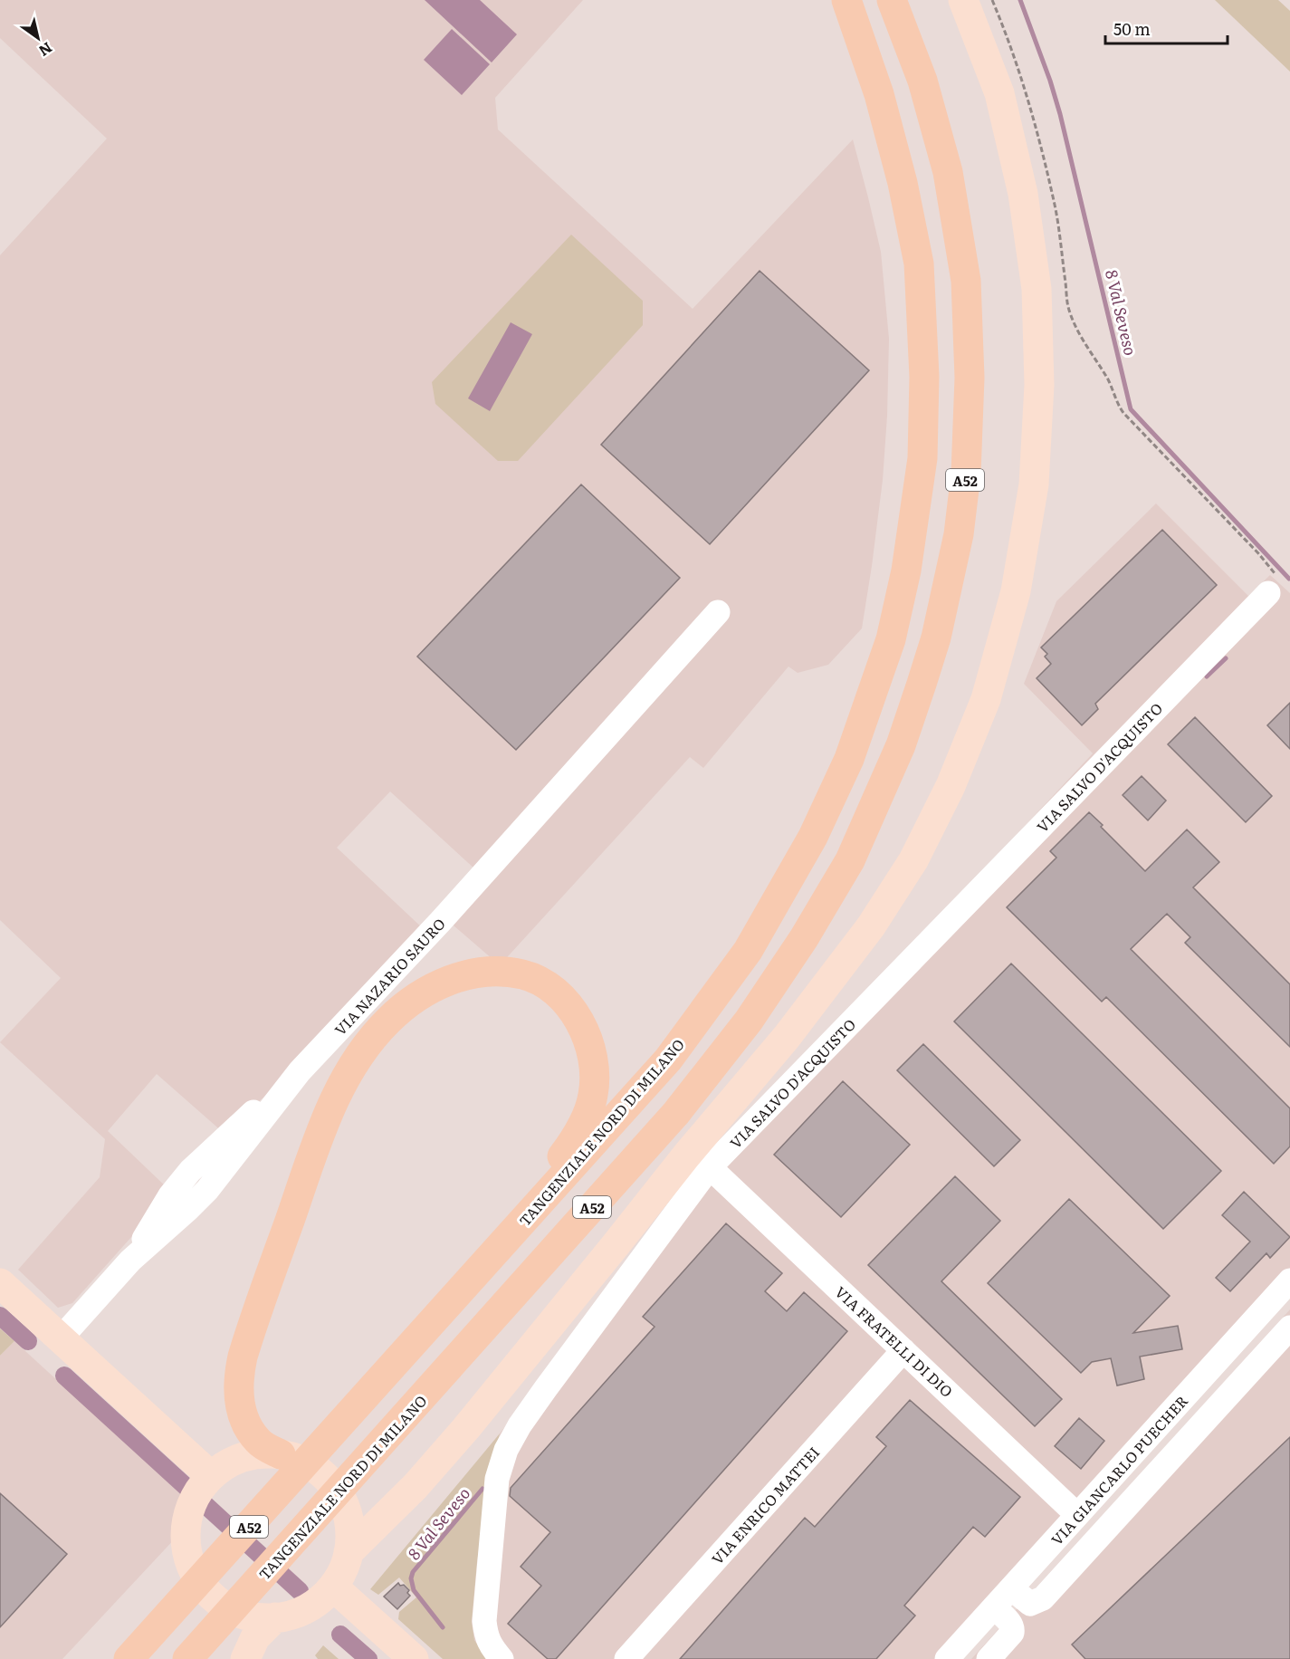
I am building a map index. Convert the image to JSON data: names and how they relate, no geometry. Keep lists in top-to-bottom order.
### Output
{
  "streets": {
    "highway": ["A52", "TANGENZIALE NORD DI MILANO"],
    "street": [
      "VIA SALVO D'ACQUISTO",
      "VIA NAZARIO SAURO",
      "VIA FRATELLI DI DIO",
      "VIA GIANCARLO PUECHER",
      "VIA ENRICO MATTEI"
    ]
  },
  "crossings": [
    ["VIA SALVO D'ACQUISTO", "VIA FRATELLI DI DIO"],
    ["VIA FRATELLI DI DIO", "VIA GIANCARLO PUECHER"],
    ["VIA FRATELLI DI DIO", "VIA ENRICO MATTEI"]
  ],
  "water": ["8 Val Seveso"],
  "scale_bar": "50 m",
  "north": "bottom right"
}
